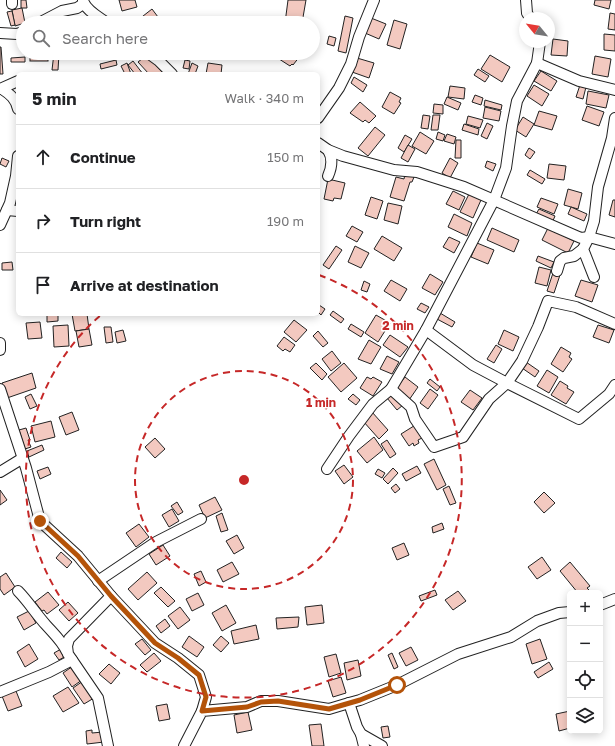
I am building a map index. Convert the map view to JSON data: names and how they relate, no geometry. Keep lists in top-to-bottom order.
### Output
{
  "north": "top left",
  "page": {
    "search": "Search here",
    "heading": ["5 min", "Walk · 340 m"],
    "list": [
      ["Continue", "150 m"],
      ["Turn right", "190 m"],
      "Arrive at destination"
    ],
    "map_buttons": ["+", "−"]
  },
  "rings": ["2 min", "1 min"]
}
